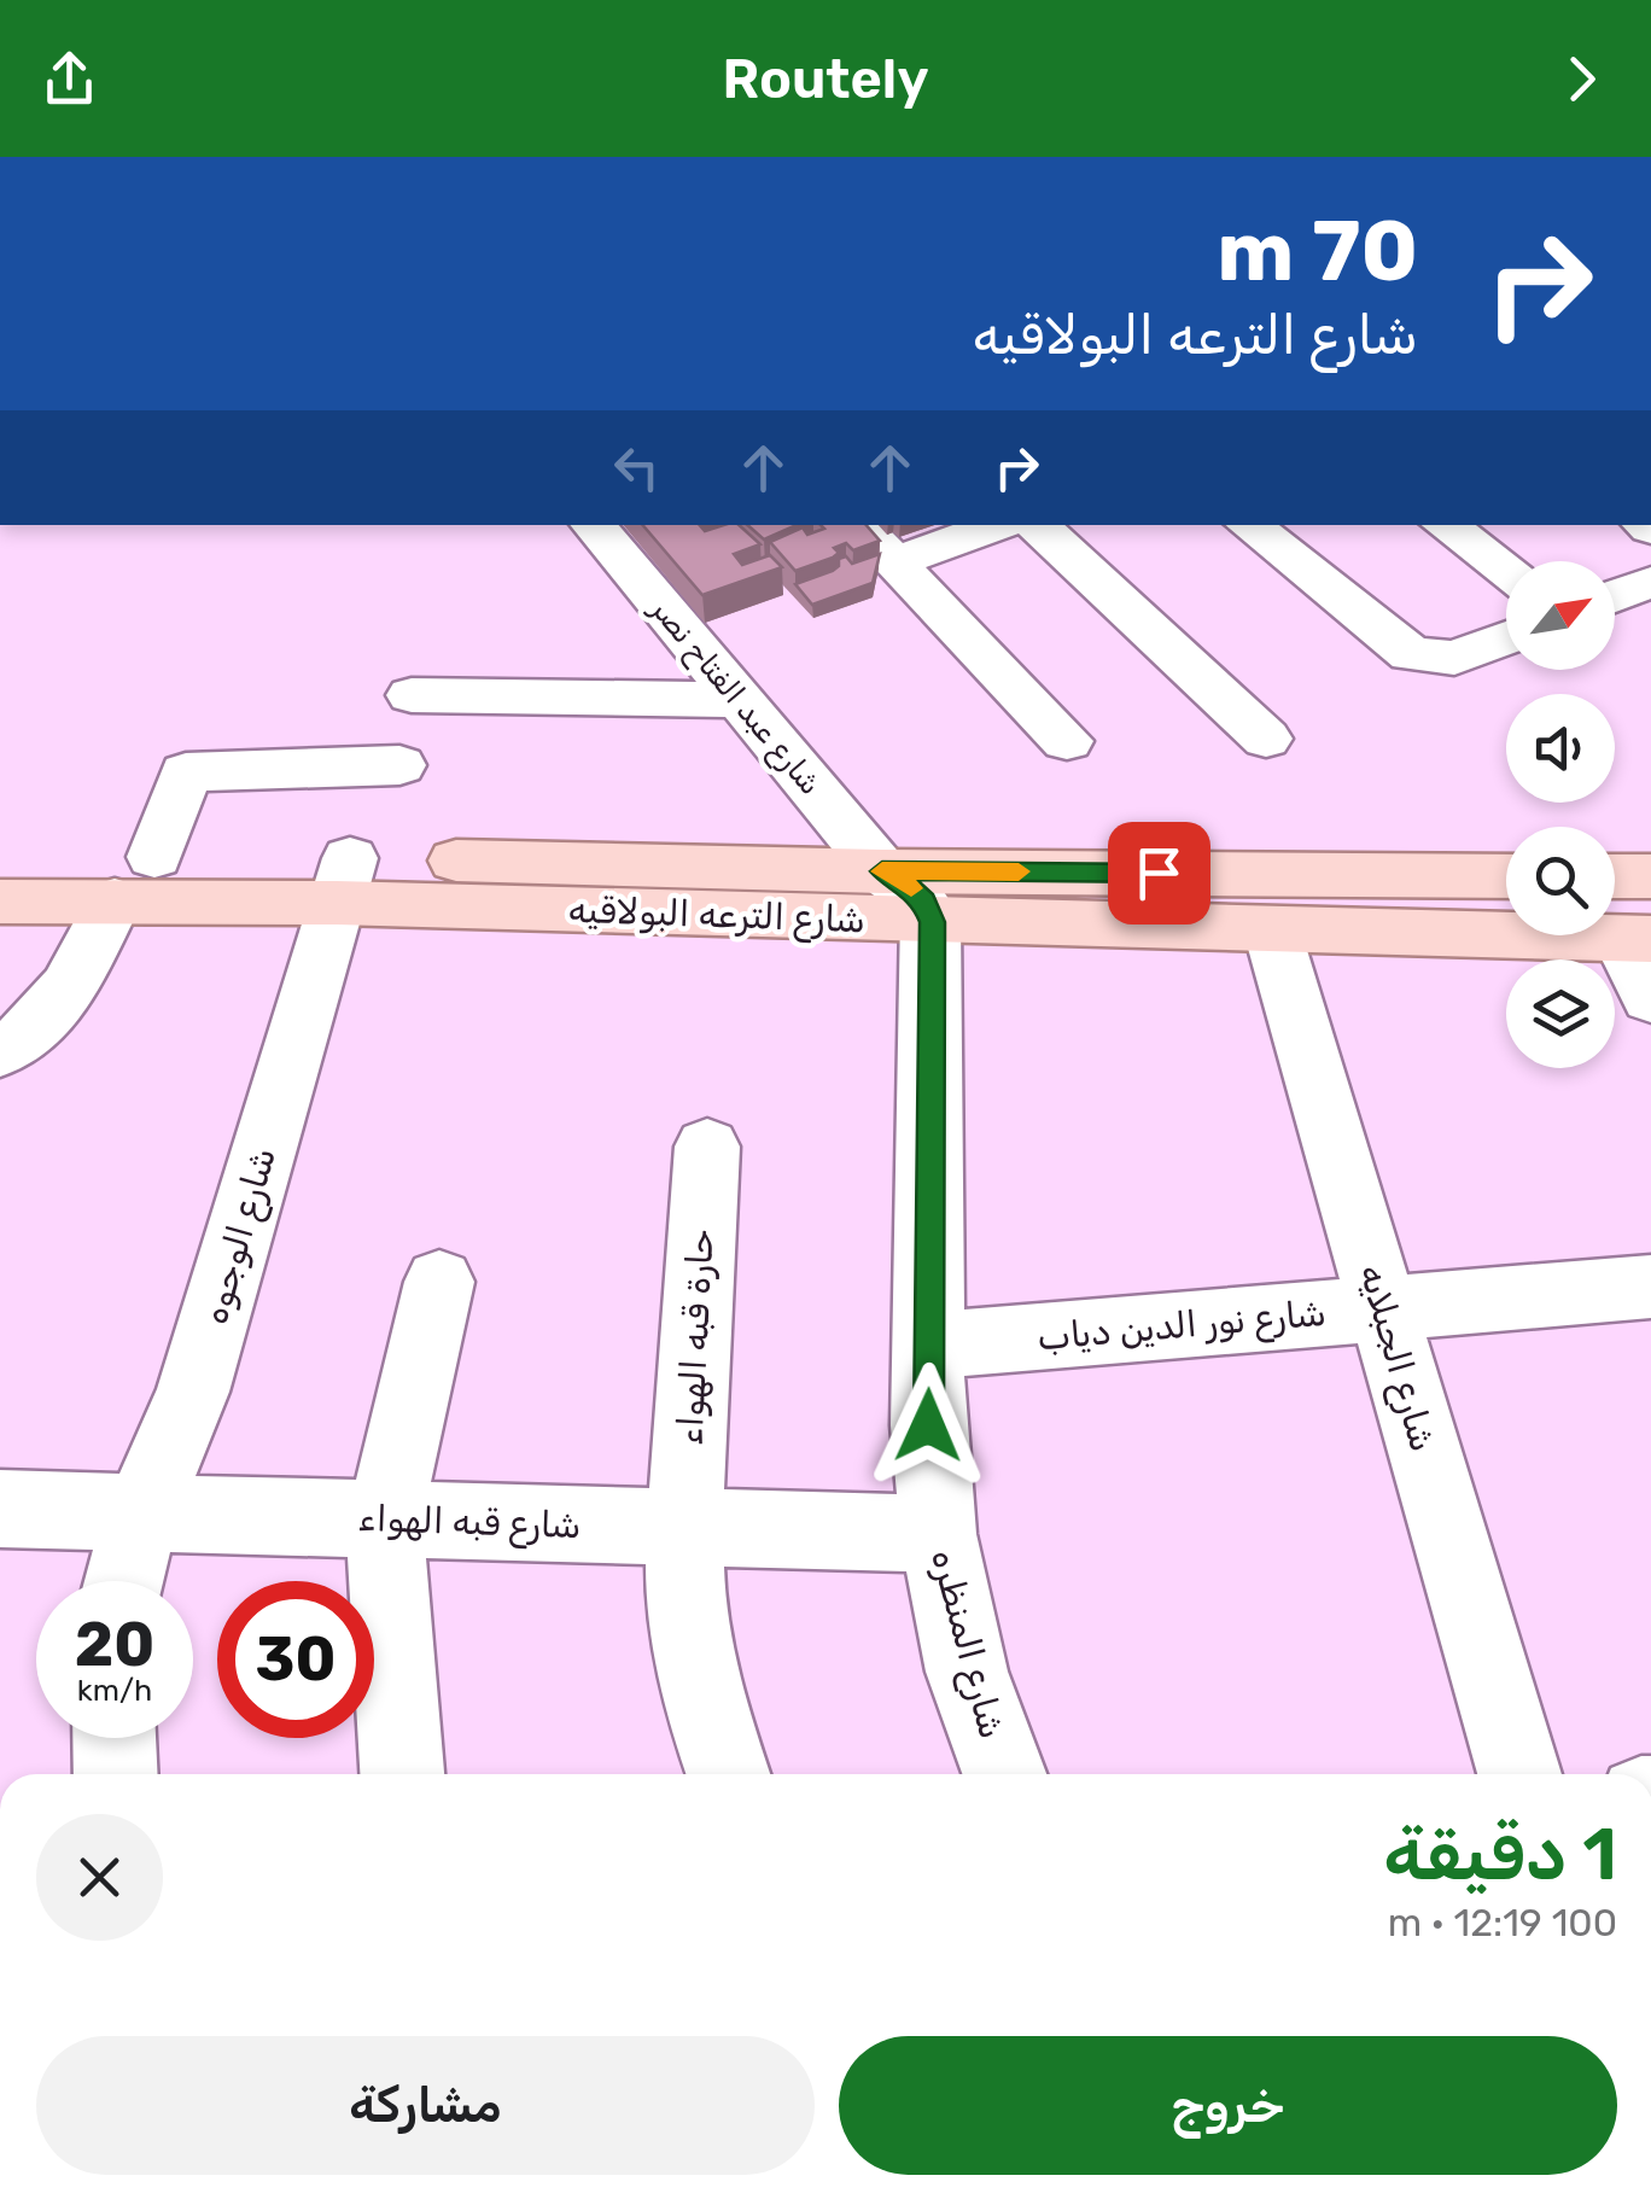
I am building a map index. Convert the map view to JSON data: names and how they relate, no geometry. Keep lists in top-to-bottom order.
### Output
{
  "streets": {
    "main road": ["شارع الترعه البولاقيه"],
    "street": [
      "شارع عبد الفتاح نصر",
      "شارع الوجوه",
      "شارع نور الدين دياب",
      "حارة قبه الهواء",
      "شارع الجبلايه",
      "شارع قبه الهواء",
      "شارع المنظره"
    ]
  },
  "crossings": [
    ["شارع عبد الفتاح نصر", "شارع الترعه البولاقيه"],
    ["شارع الترعه البولاقيه", "شارع الوجوه"],
    ["شارع الترعه البولاقيه", "شارع الجبلايه"],
    ["شارع الترعه البولاقيه", "شارع المنظره"],
    ["شارع الوجوه", "شارع قبه الهواء"],
    ["شارع نور الدين دياب", "شارع الجبلايه"],
    ["شارع نور الدين دياب", "شارع المنظره"],
    ["حارة قبه الهواء", "شارع قبه الهواء"],
    ["شارع قبه الهواء", "شارع المنظره"]
  ],
  "north": "top right",
  "page": {
    "header": "Routely",
    "turn": ["70 m", "شارع الترعه البولاقيه"],
    "speed": "20 km/h",
    "limit": "30",
    "heading": ["1 دقيقة", "100 m · 12:19"],
    "buttons": ["خروج", "مشاركة"]
  }
}
